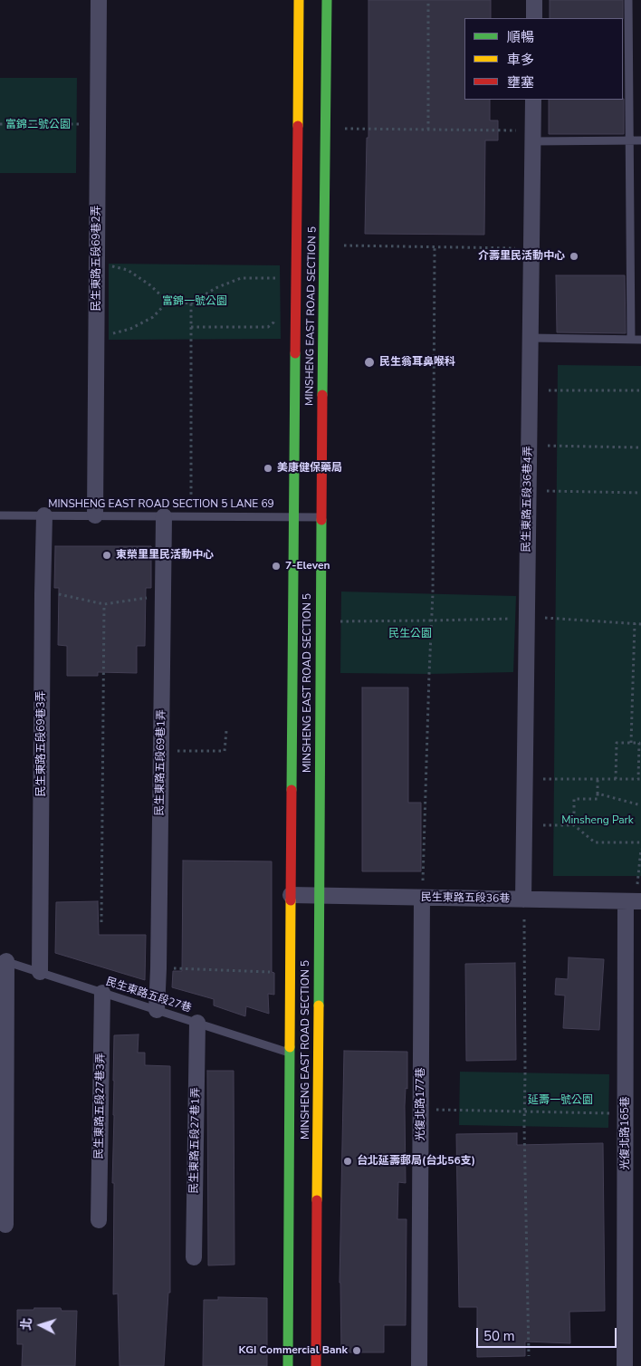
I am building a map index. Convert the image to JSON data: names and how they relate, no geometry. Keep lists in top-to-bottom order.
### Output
{
  "streets": {
    "street": [
      "民生東路五段69巷2弄",
      "MINSHENG EAST ROAD SECTION 5",
      "民生東路五段36巷4弄",
      "民生東路五段69巷3弄",
      "民生東路五段69巷1弄",
      "民生東路五段36巷",
      "光復北路177巷",
      "民生東路五段27巷3弄",
      "光復北路165巷",
      "民生東路五段27巷1弄"
    ],
    "lane": ["MINSHENG EAST ROAD SECTION 5 LANE 69", "民生東路五段27巷"]
  },
  "crossings": [
    ["民生東路五段69巷2弄", "MINSHENG EAST ROAD SECTION 5 LANE 69"],
    ["MINSHENG EAST ROAD SECTION 5", "MINSHENG EAST ROAD SECTION 5 LANE 69"],
    ["MINSHENG EAST ROAD SECTION 5", "民生東路五段36巷"],
    ["MINSHENG EAST ROAD SECTION 5", "民生東路五段27巷"],
    ["民生東路五段36巷4弄", "民生東路五段36巷"],
    ["MINSHENG EAST ROAD SECTION 5 LANE 69", "民生東路五段69巷3弄"],
    ["MINSHENG EAST ROAD SECTION 5 LANE 69", "民生東路五段69巷1弄"],
    ["民生東路五段69巷3弄", "民生東路五段27巷"],
    ["民生東路五段69巷1弄", "民生東路五段27巷"],
    ["民生東路五段36巷", "光復北路177巷"],
    ["民生東路五段36巷", "光復北路165巷"],
    ["民生東路五段27巷", "民生東路五段27巷3弄"],
    ["民生東路五段27巷", "民生東路五段27巷1弄"]
  ],
  "parks": [
    "富錦二號公園",
    "富錦一號公園",
    "民生公園",
    "Minsheng Park",
    "延壽一號公園"
  ],
  "places": [
    "介壽里民活動中心",
    "民生翁耳鼻喉科",
    "美康健保藥局",
    "東榮里里民活動中心",
    "7-Eleven",
    "台北延壽郵局(台北56支)",
    "KGI Commercial Bank"
  ],
  "legend": ["順暢", "車多", "壅塞"],
  "scale_bar": "50 m",
  "north": "left"
}
